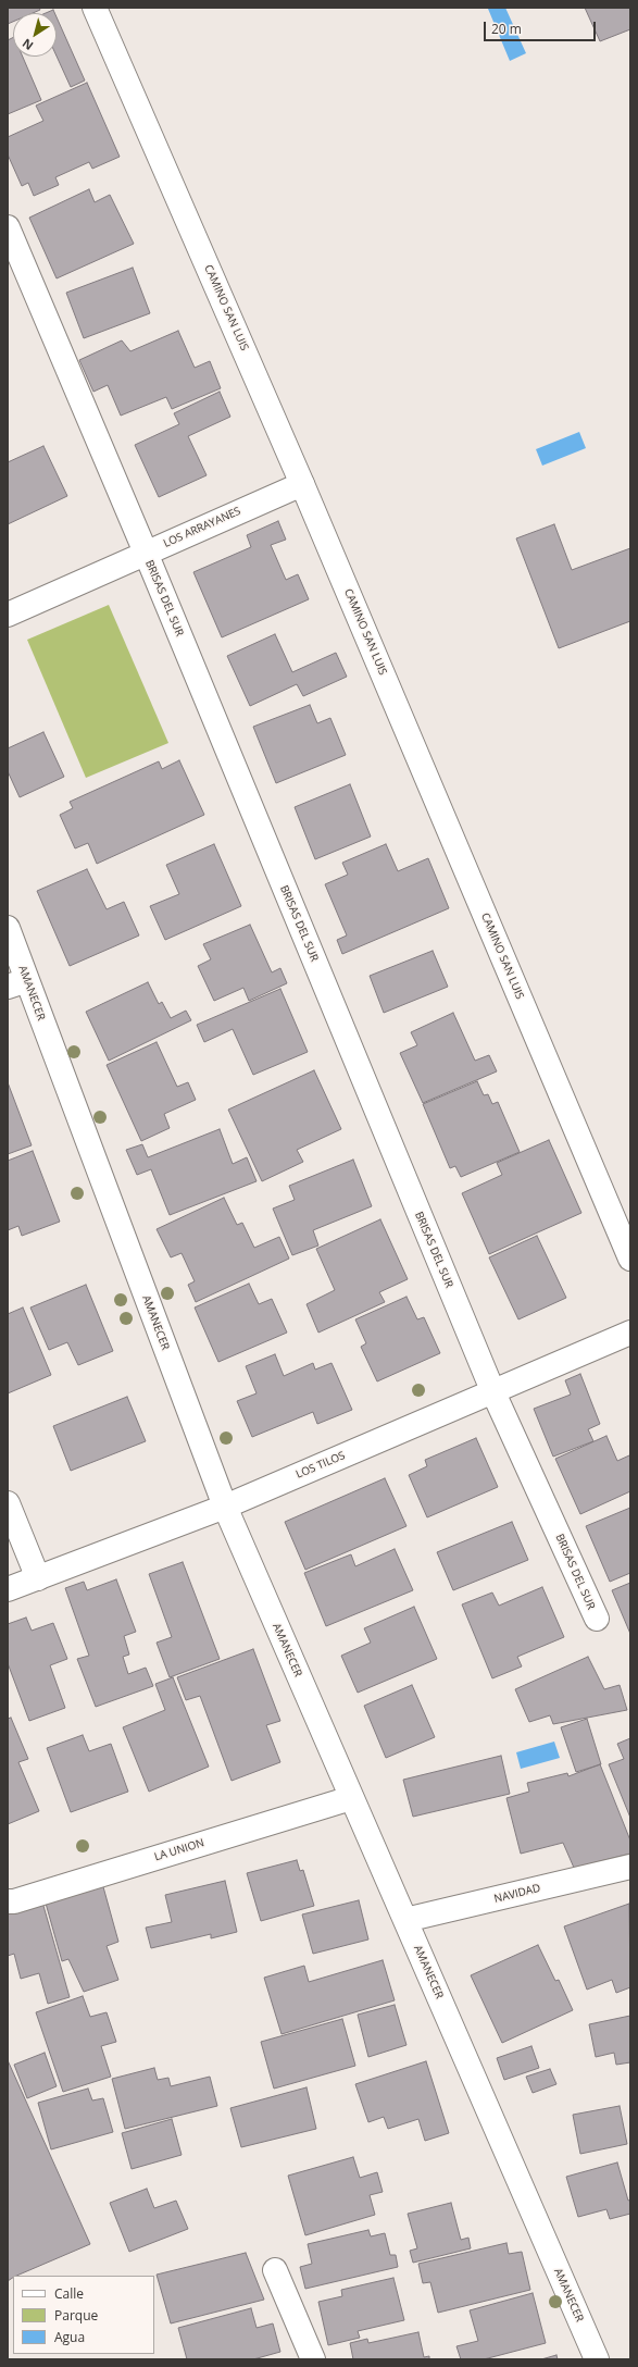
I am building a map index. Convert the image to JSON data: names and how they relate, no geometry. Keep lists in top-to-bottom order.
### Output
{
  "streets": {
    "street": [
      "CAMINO SAN LUIS",
      "LOS ARRAYANES",
      "BRISAS DEL SUR",
      "AMANECER",
      "LOS TILOS",
      "LA UNION",
      "NAVIDAD"
    ]
  },
  "crossings": [
    ["CAMINO SAN LUIS", "LOS ARRAYANES"],
    ["LOS ARRAYANES", "BRISAS DEL SUR"],
    ["BRISAS DEL SUR", "LOS TILOS"],
    ["AMANECER", "LOS TILOS"],
    ["AMANECER", "LA UNION"],
    ["AMANECER", "NAVIDAD"]
  ],
  "legend": ["Calle", "Parque", "Agua"],
  "scale_bar": "20 m",
  "north": "bottom left"
}
